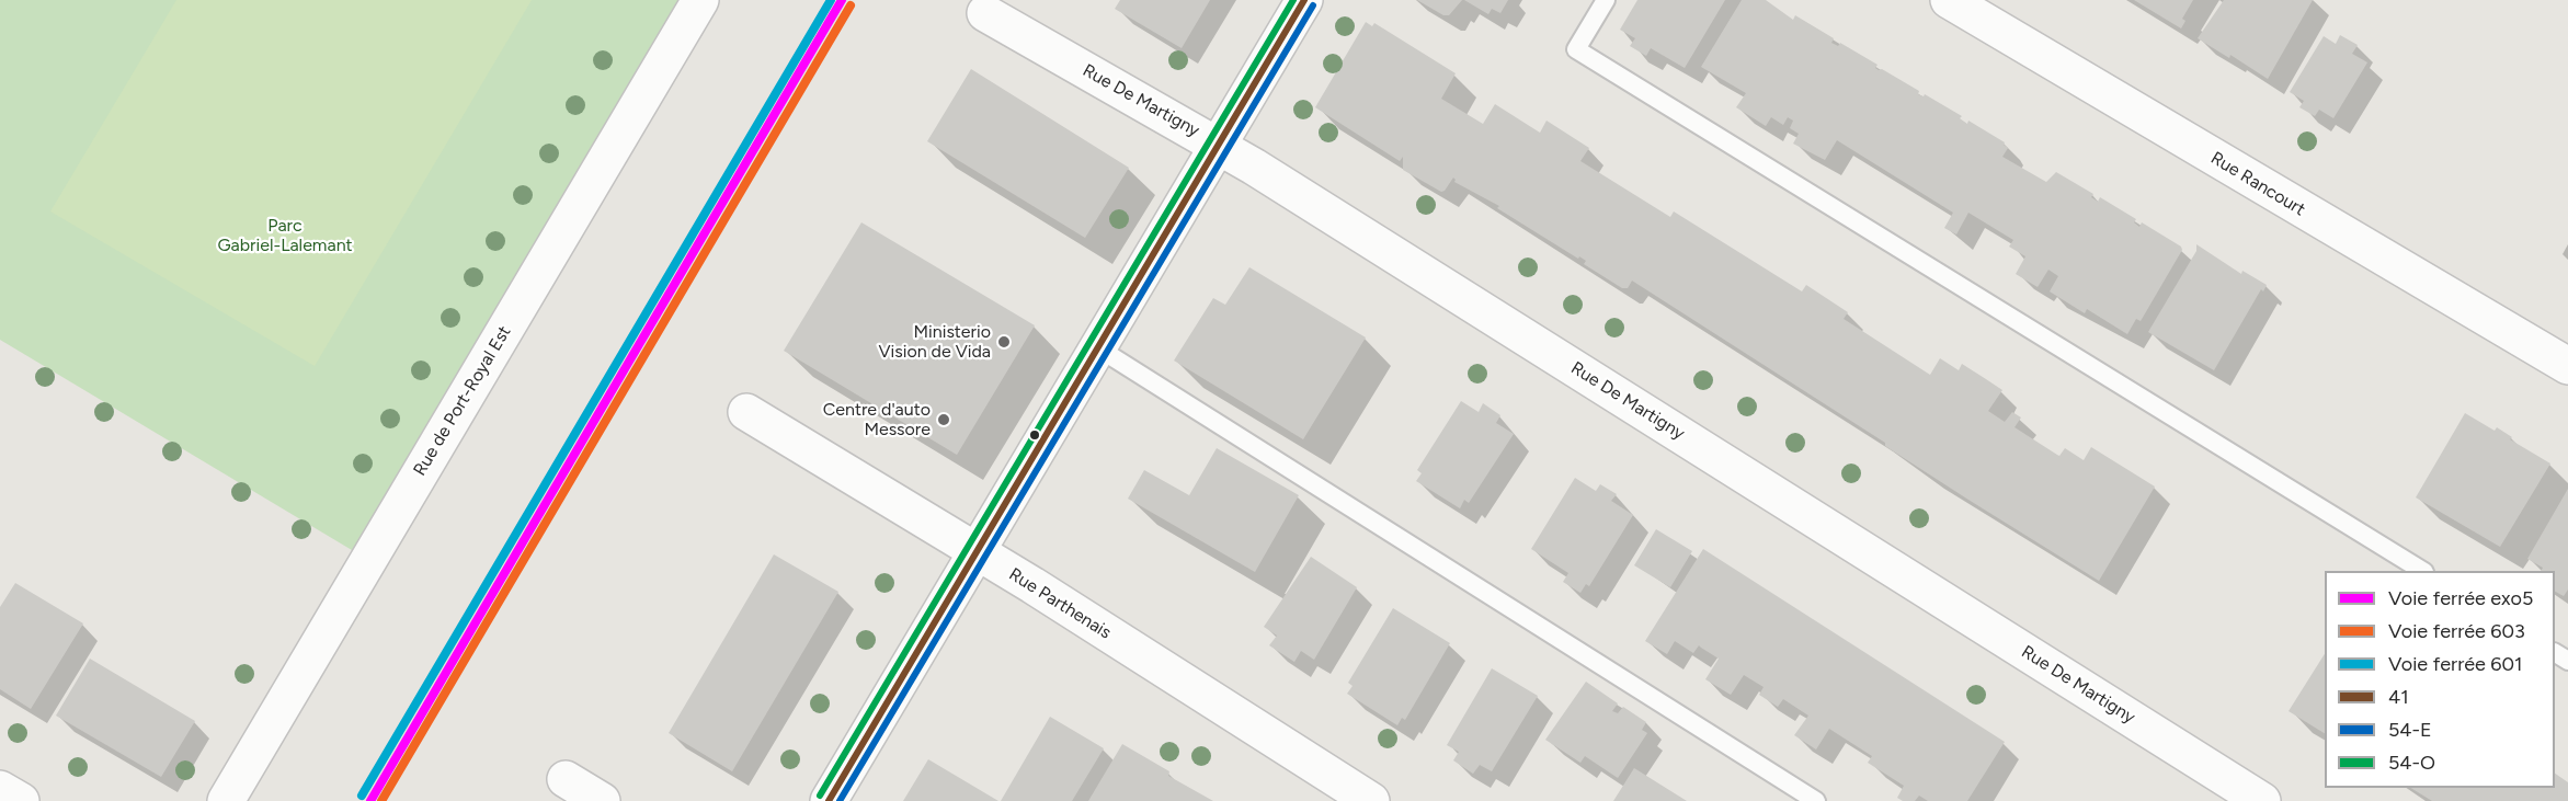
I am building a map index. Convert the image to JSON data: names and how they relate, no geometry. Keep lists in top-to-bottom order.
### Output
{
  "streets": {
    "street": [
      "Rue De Martigny",
      "Rue Rancourt",
      "Rue de Port-Royal Est",
      "Rue Parthenais"
    ]
  },
  "parks": ["Parc Gabriel-Lalemant"],
  "places": ["Ministerio Vision de Vida", "Centre d'auto Messore"],
  "lines": [
    "rail line exo5",
    "rail line 601",
    "transit line 41",
    "transit line 54-O",
    "rail line 603",
    "transit line 54-E"
  ],
  "legend": [
    "Voie ferrée exo5",
    "Voie ferrée 603",
    "Voie ferrée 601",
    "41",
    "54-E",
    "54-O"
  ]
}
